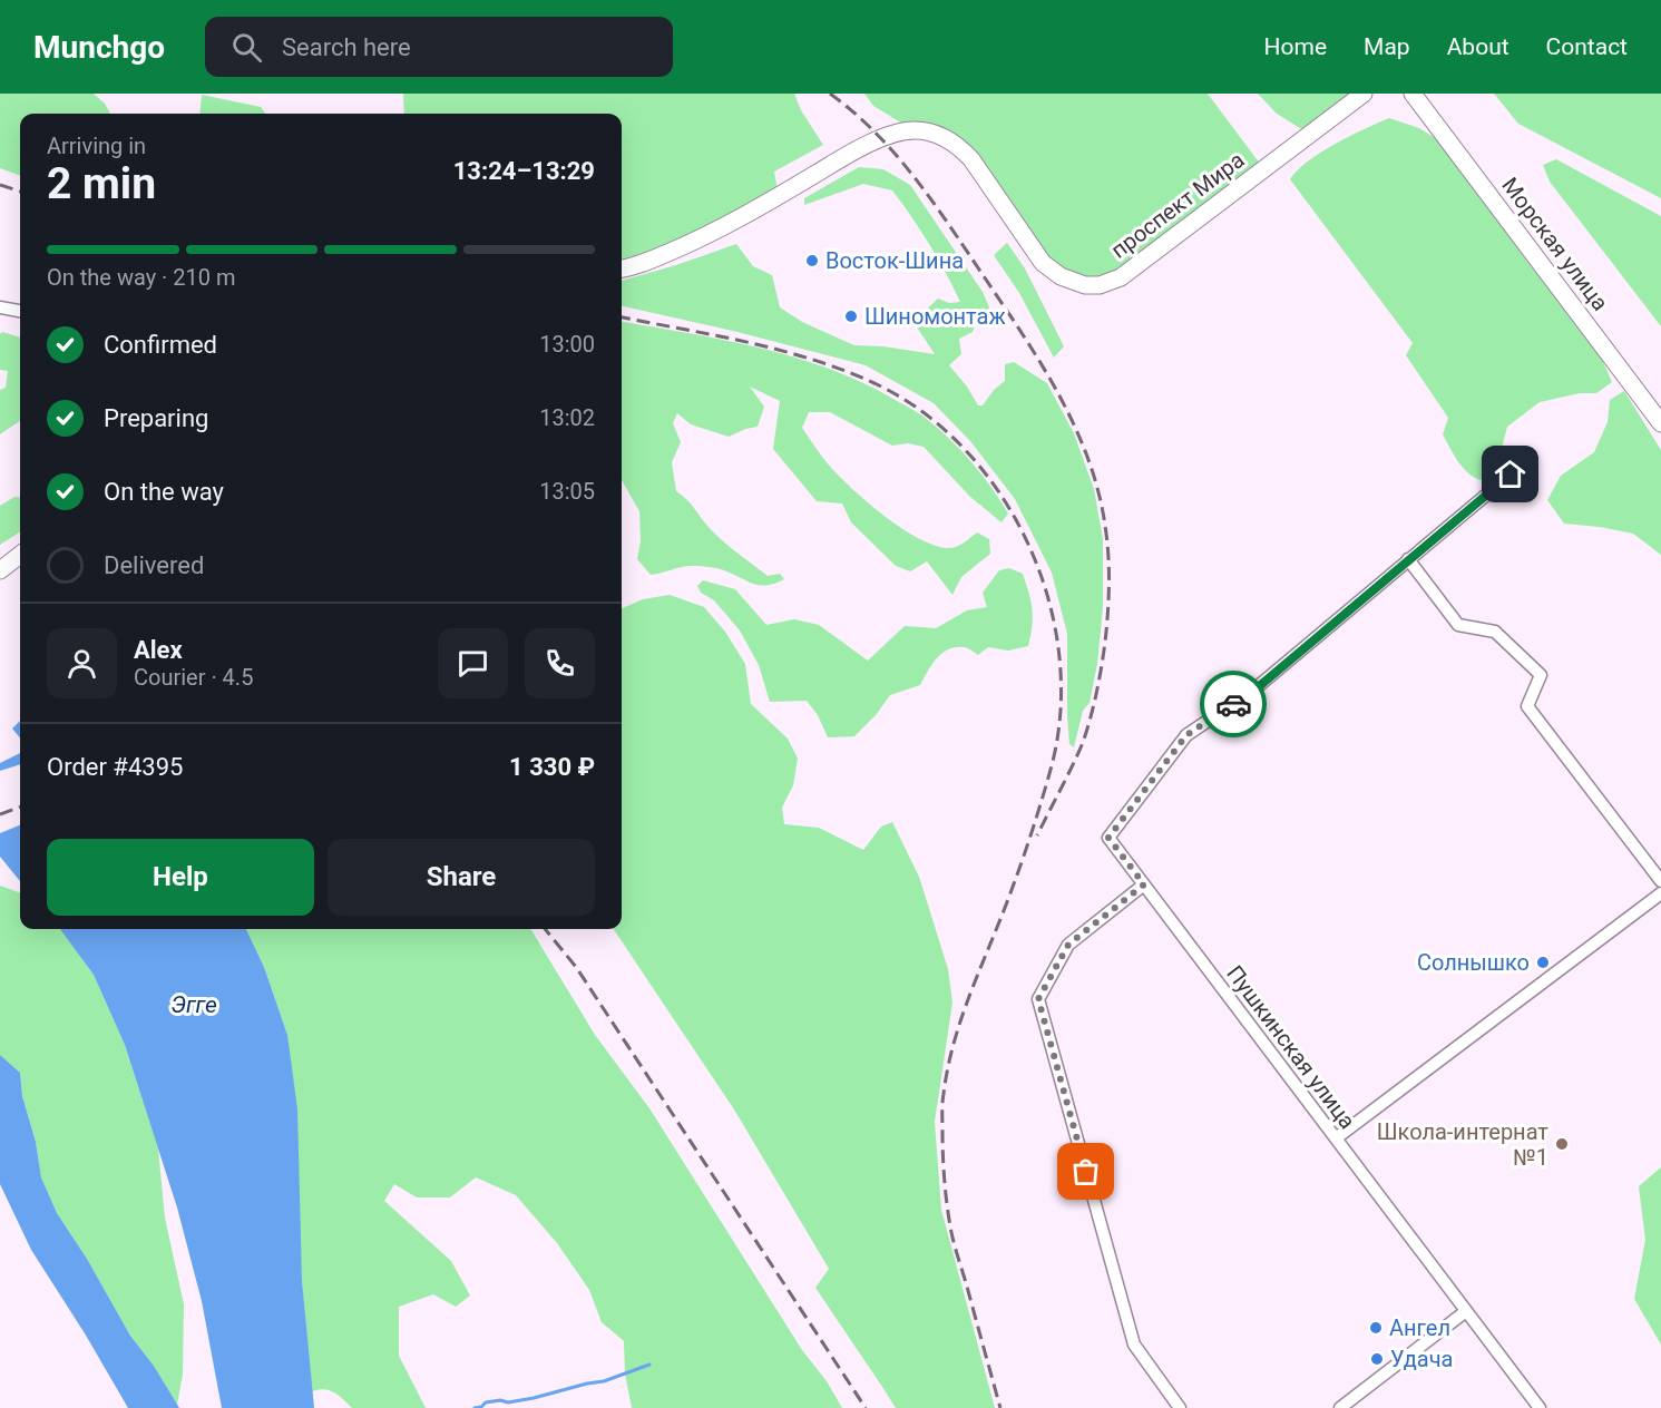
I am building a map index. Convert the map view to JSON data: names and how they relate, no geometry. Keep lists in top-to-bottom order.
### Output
{
  "streets": {
    "main road": ["проспект Мира", "Морская улица"],
    "street": ["Пушкинская улица"]
  },
  "water": ["Эгге"],
  "places": [
    "Восток-Шина",
    "Шиномонтаж",
    "Солнышко",
    "Школа-интернат №1",
    "Ангел",
    "Удача"
  ],
  "page": {
    "header": "Munchgo",
    "search": "Search here",
    "nav": [
      "Home",
      "Map",
      "About",
      "Contact"
    ],
    "heading": ["2 min", "Arriving in", "13:24–13:29"],
    "panel": [
      "Alex",
      "Courier · 4.5",
      "Order #4395",
      "1 330 ₽"
    ],
    "bar": "On the way · 210 m",
    "list": [
      ["Confirmed", "13:00"],
      ["Preparing", "13:02"],
      ["On the way", "13:05"],
      "Delivered"
    ],
    "buttons": ["Help", "Share"]
  }
}
